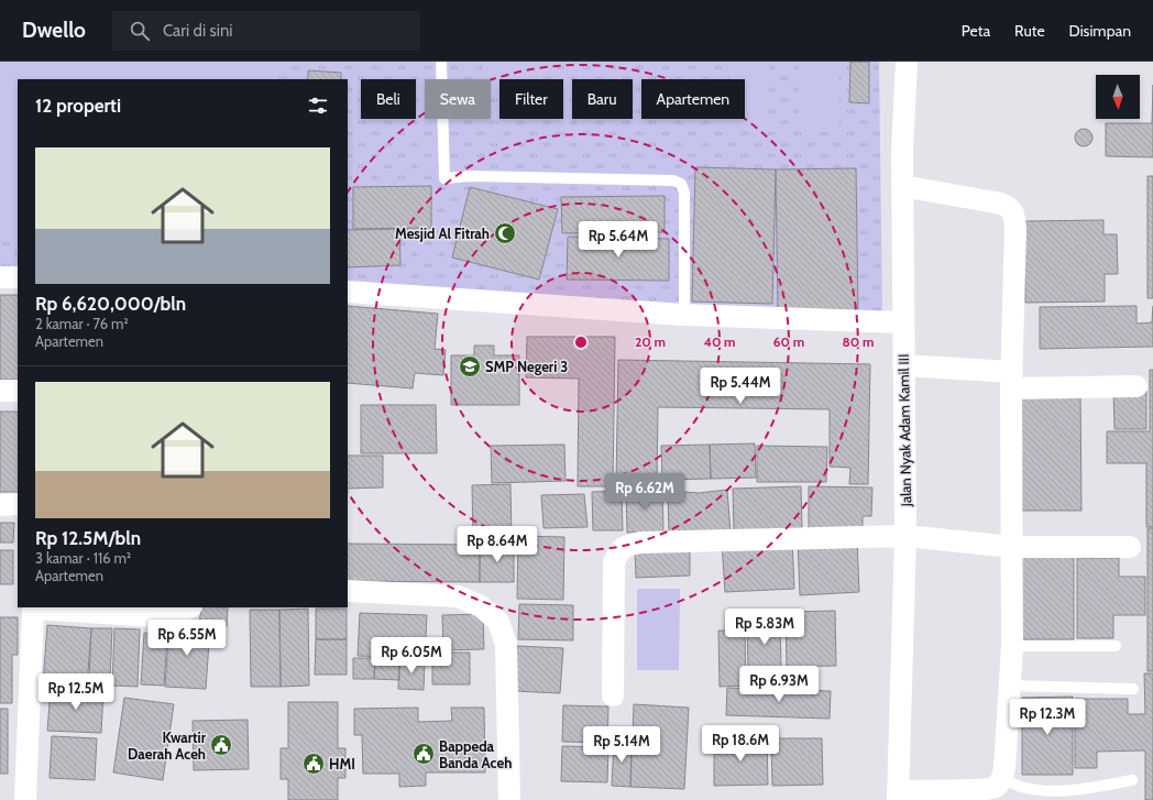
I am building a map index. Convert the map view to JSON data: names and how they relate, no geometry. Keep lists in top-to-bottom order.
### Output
{
  "streets": {
    "street": ["Jalan Nyak Adam Kamil III"]
  },
  "places": {
    "mosque": ["Mesjid Al Fitrah"],
    "school or university": ["SMP Negeri 3"],
    "public building": ["Kwartir Daerah Aceh", "Bappeda Banda Aceh", "HMI"]
  },
  "north": "bottom",
  "page": {
    "header": "Dwello",
    "search": "Cari di sini",
    "nav": ["Peta", "Rute", "Disimpan"],
    "chip": [
      "Beli",
      "Sewa",
      "Filter",
      "Baru",
      "Apartemen"
    ],
    "heading": "12 properti",
    "list": [
      {
        "name": "Rp 6,620,000/bln",
        "note": "2 kamar · 76 m² · Apartemen"
      },
      {
        "name": "Rp 12.5M/bln",
        "note": "3 kamar · 116 m² · Apartemen"
      }
    ],
    "price": [
      "Rp 5.64M",
      "Rp 5.44M",
      "Rp 6.62M",
      "Rp 8.64M",
      "Rp 5.83M",
      "Rp 6.55M",
      "Rp 6.05M",
      "Rp 6.93M",
      "Rp 12.5M",
      "Rp 12.3M",
      "Rp 18.6M",
      "Rp 5.14M"
    ]
  },
  "rings": [
    "20 m",
    "40 m",
    "60 m",
    "80 m"
  ]
}
